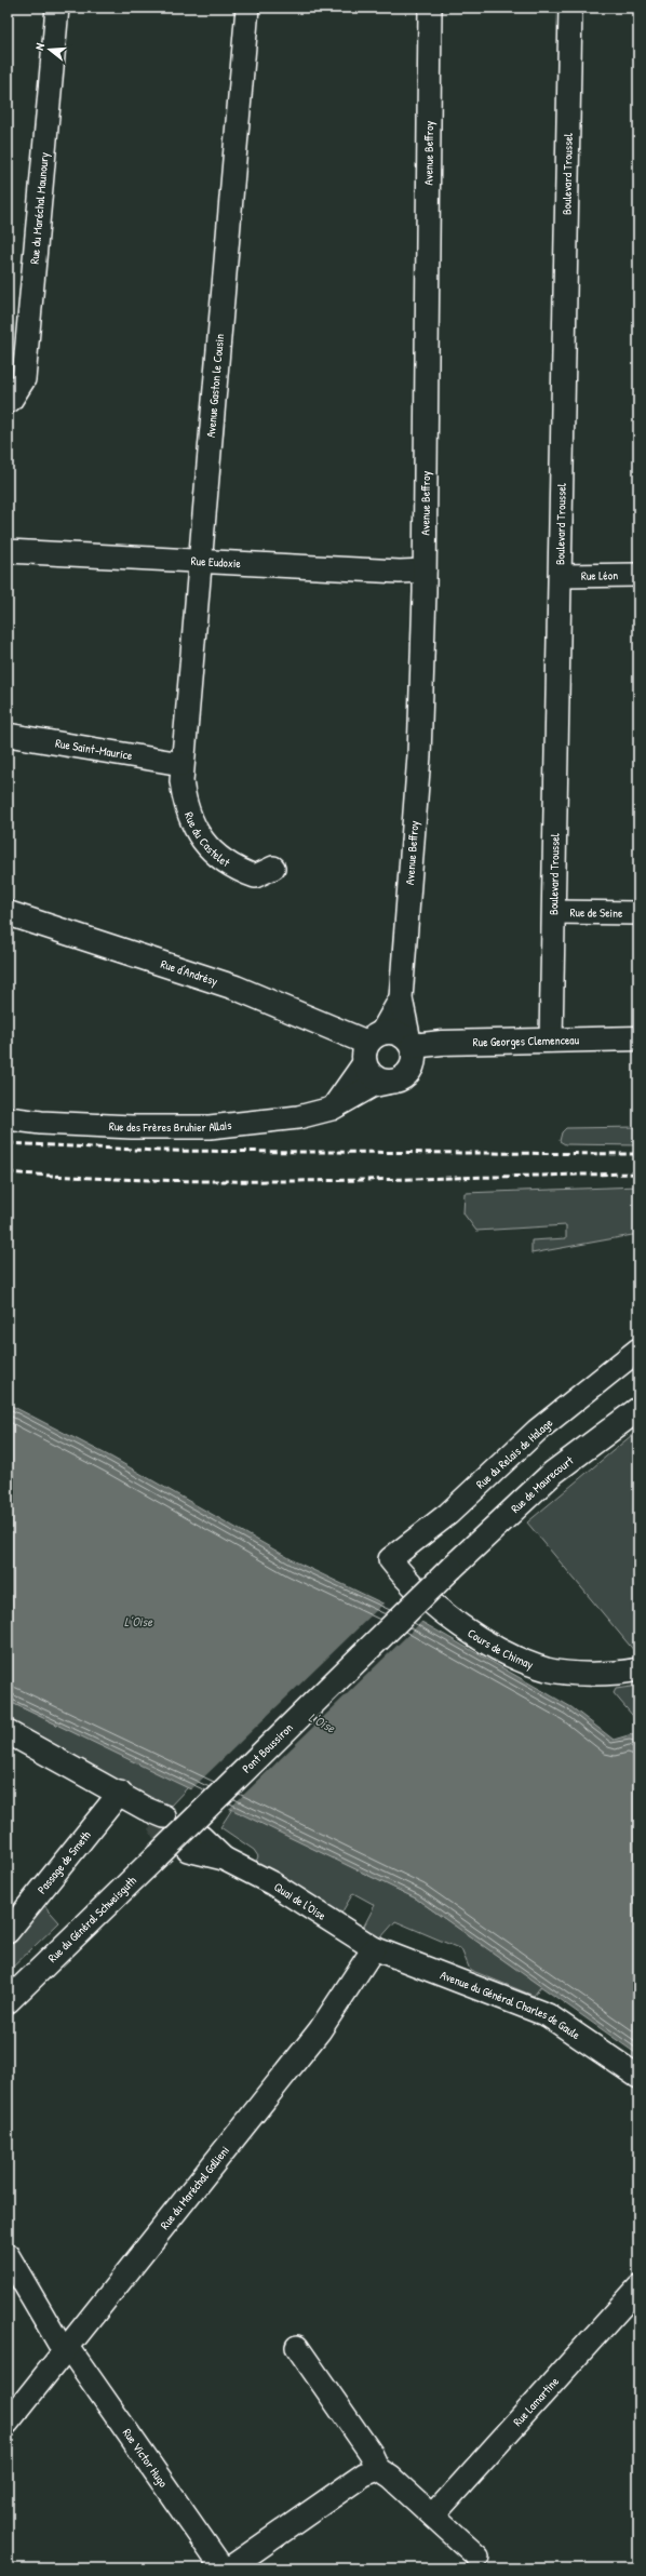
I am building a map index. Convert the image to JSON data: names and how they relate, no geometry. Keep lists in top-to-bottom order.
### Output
{
  "streets": {
    "main road": [
      "Rue d'Andrésy",
      "Rue Georges Clemenceau",
      "Rue de Maurecourt",
      "Pont Boussiron",
      "Rue du Général Schweisguth"
    ],
    "street": [
      "Avenue Beffroy",
      "Boulevard Troussel",
      "Rue du Maréchal Maunoury",
      "Avenue Gaston le Cousin",
      "Rue Eudoxie",
      "Rue Léon",
      "Rue Saint-Maurice",
      "Rue du Castelet",
      "Rue de Seine",
      "Rue des Frères Bruhier Allais",
      "Rue du Relais de Halage",
      "Cours de Chimay",
      "Passage de Smeth",
      "Quai de l'Oise",
      "Avenue du Général Charles de Gaule",
      "Rue du Maréchal Gallieni",
      "Rue Lamartine",
      "Rue Victor Hugo"
    ]
  },
  "crossings": [
    ["Avenue Beffroy", "Rue Eudoxie"],
    ["Boulevard Troussel", "Rue Léon"],
    ["Boulevard Troussel", "Rue de Seine"],
    ["Boulevard Troussel", "Rue Georges Clemenceau"],
    ["Avenue Gaston le Cousin", "Rue Eudoxie"],
    ["Avenue Gaston le Cousin", "Rue Saint-Maurice"],
    ["Avenue Gaston le Cousin", "Rue du Castelet"],
    ["Rue Saint-Maurice", "Rue du Castelet"],
    ["Rue d'Andrésy", "Rue Georges Clemenceau"],
    ["Rue d'Andrésy", "Rue des Frères Bruhier Allais"],
    ["Rue Georges Clemenceau", "Rue des Frères Bruhier Allais"],
    ["Rue du Relais de Halage", "Cours de Chimay"],
    ["Rue de Maurecourt", "Pont Boussiron"],
    ["Pont Boussiron", "Rue du Général Schweisguth"],
    ["Quai de l'Oise", "Avenue du Général Charles de Gaule"],
    ["Quai de l'Oise", "Rue du Maréchal Gallieni"],
    ["Avenue du Général Charles de Gaule", "Rue du Maréchal Gallieni"],
    ["Rue du Maréchal Gallieni", "Rue Victor Hugo"]
  ],
  "water": ["L’Oise", "L'Oise"],
  "north": "left"
}
